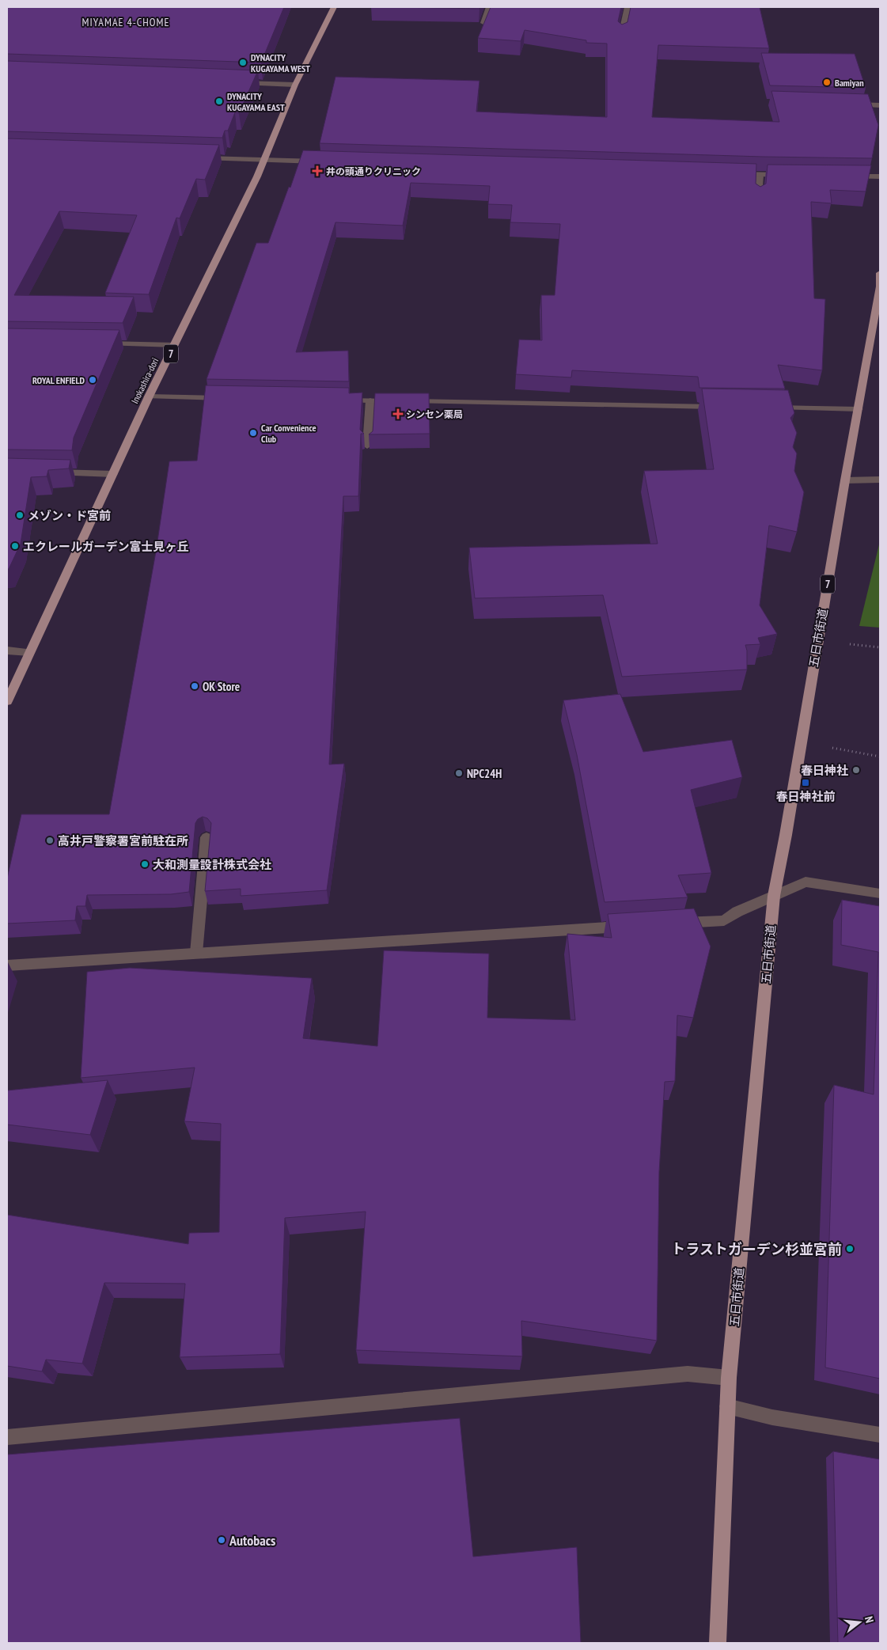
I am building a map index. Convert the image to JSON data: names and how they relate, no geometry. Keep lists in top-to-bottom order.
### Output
{
  "streets": {
    "main road": ["7", "Inokashira-dori", "五日市街道"]
  },
  "districts": ["MIYAMAE 4-CHOME"],
  "places": {
    "other": [
      "DYNACITY KUGAYAMA WEST",
      "Bamiyan",
      "DYNACITY KUGAYAMA EAST",
      "ROYAL ENFIELD",
      "Car Convenience Club",
      "メゾン・ド宮前",
      "エクレールガーデン富士見ヶ丘",
      "OK Store",
      "春日神社",
      "NPC24H",
      "高井戸警察署宮前駐在所",
      "大和測量設計株式会社",
      "トラストガーデン杉並宮前",
      "Autobacs"
    ],
    "health": ["井の頭通りクリニック", "シンセン薬局"],
    "transit": ["春日神社前"]
  },
  "north": "right"
}
